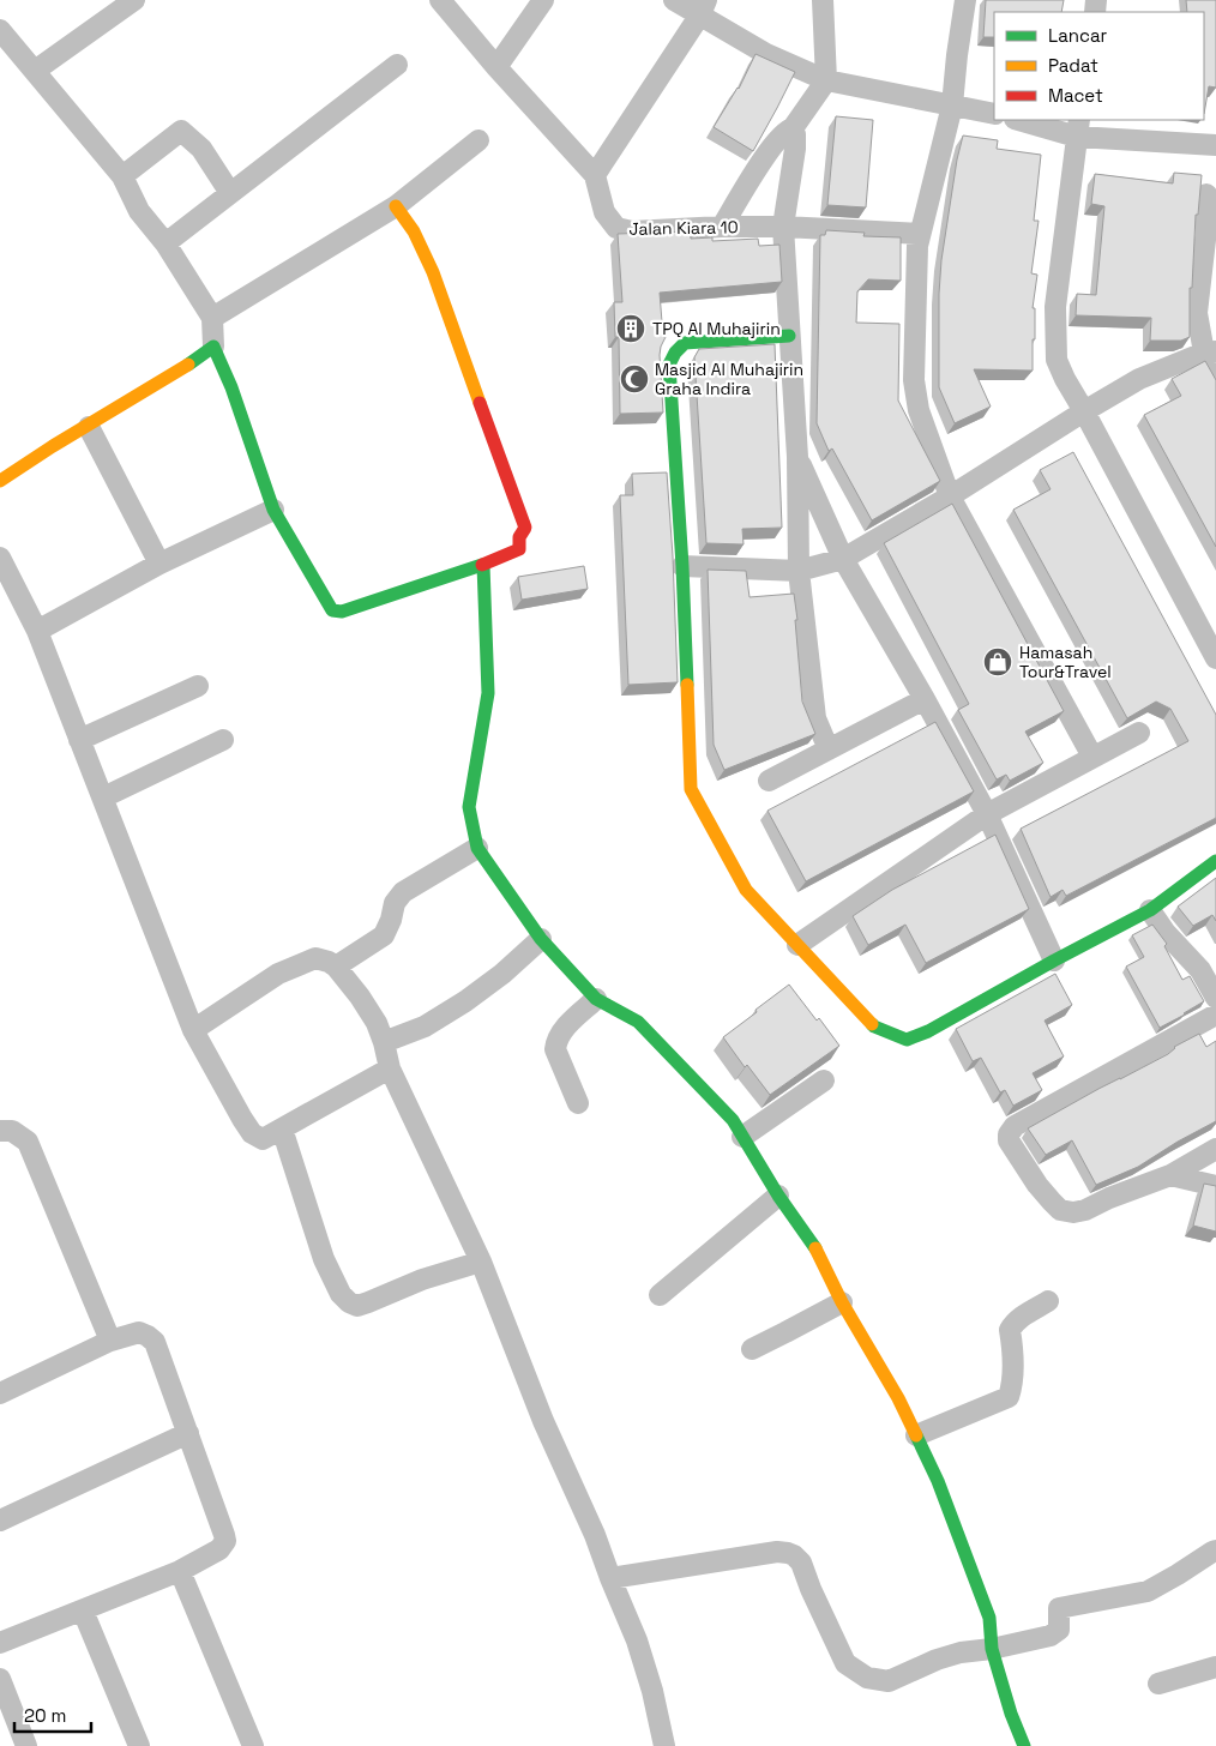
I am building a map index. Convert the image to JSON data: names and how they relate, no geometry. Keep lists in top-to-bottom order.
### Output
{
  "streets": {
    "street": ["Jalan Kiara 10"]
  },
  "places": {
    "building": ["TPQ Al Muhajirin"],
    "mosque": ["Masjid Al Muhajirin Graha Indira"],
    "shop": ["Hamasah Tour&Travel"]
  },
  "legend": ["Lancar", "Padat", "Macet"],
  "scale_bar": "20 m"
}
